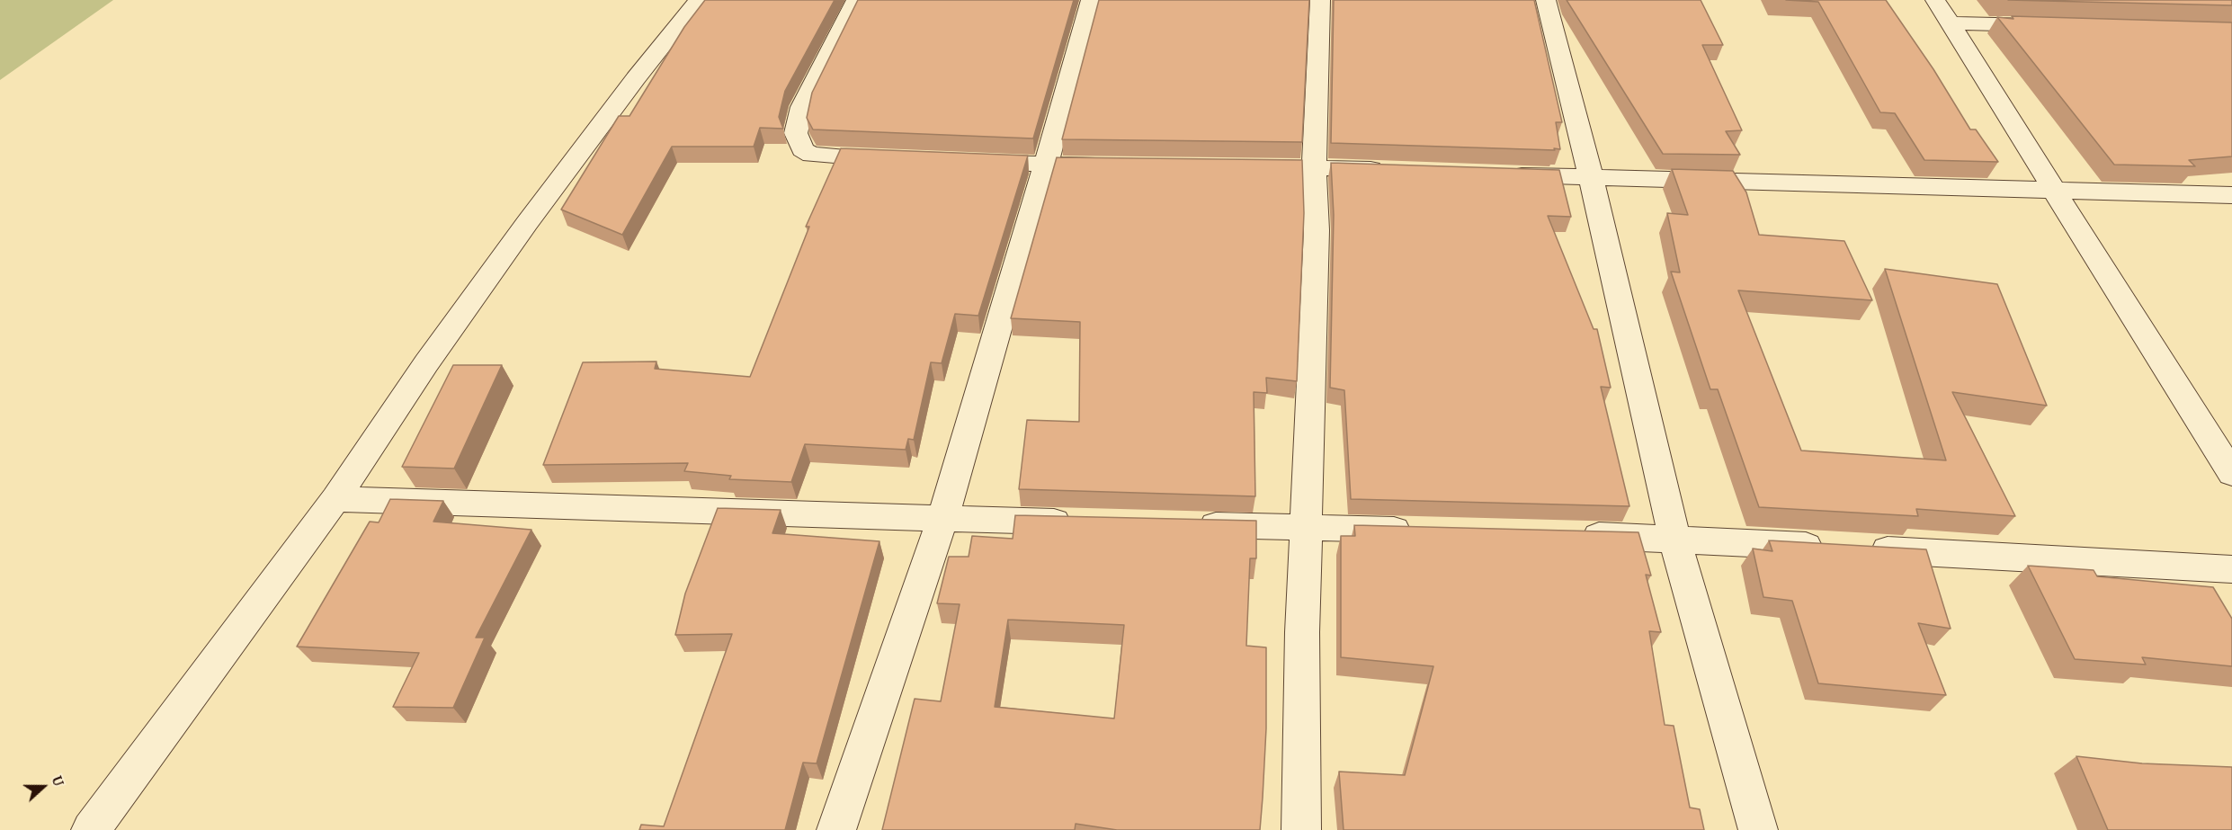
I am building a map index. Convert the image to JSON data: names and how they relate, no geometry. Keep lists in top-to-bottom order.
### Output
{
  "north": "right"
}
